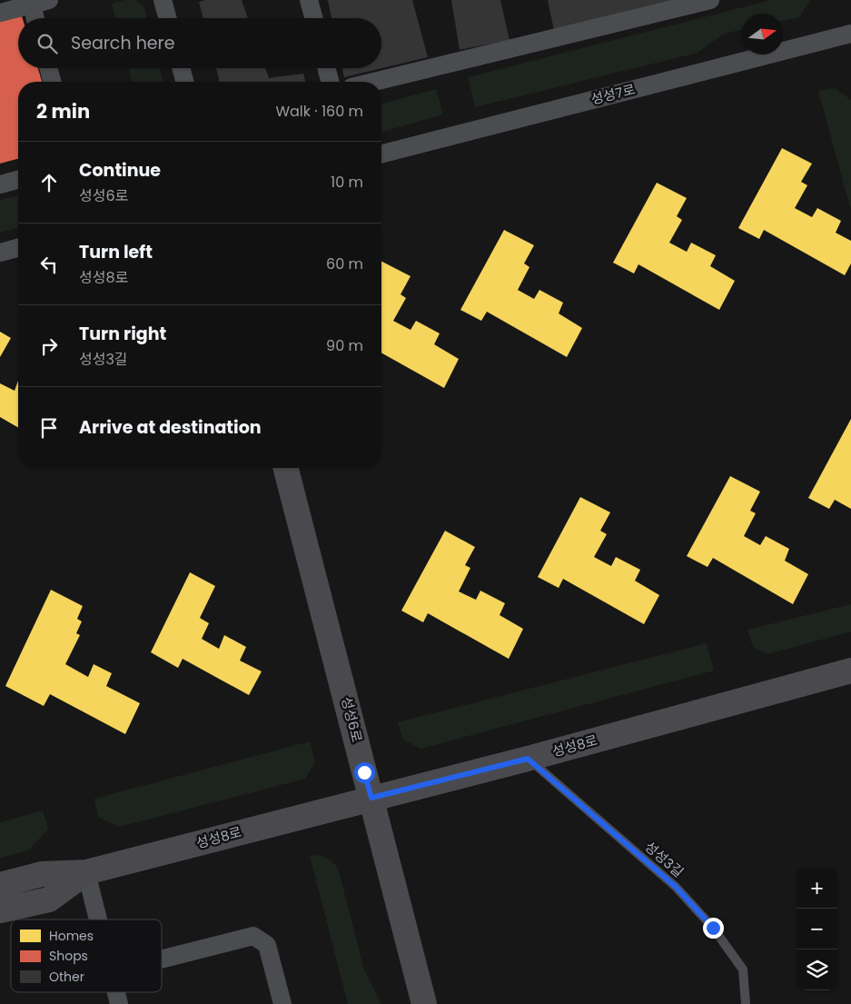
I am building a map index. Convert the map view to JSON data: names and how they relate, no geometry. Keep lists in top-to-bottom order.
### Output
{
  "streets": {
    "street": ["성성7로", "성성6로", "성성8로"],
    "lane": ["성성3길"]
  },
  "crossings": [
    ["성성6로", "성성8로"],
    ["성성8로", "성성3길"]
  ],
  "legend": ["Homes", "Shops", "Other"],
  "north": "right",
  "page": {
    "search": "Search here",
    "heading": ["2 min", "Walk · 160 m"],
    "list": [
      ["Continue", "성성6로", "10 m"],
      ["Turn left", "성성8로", "60 m"],
      ["Turn right", "성성3길", "90 m"],
      "Arrive at destination"
    ],
    "map_buttons": ["+", "−"]
  }
}
